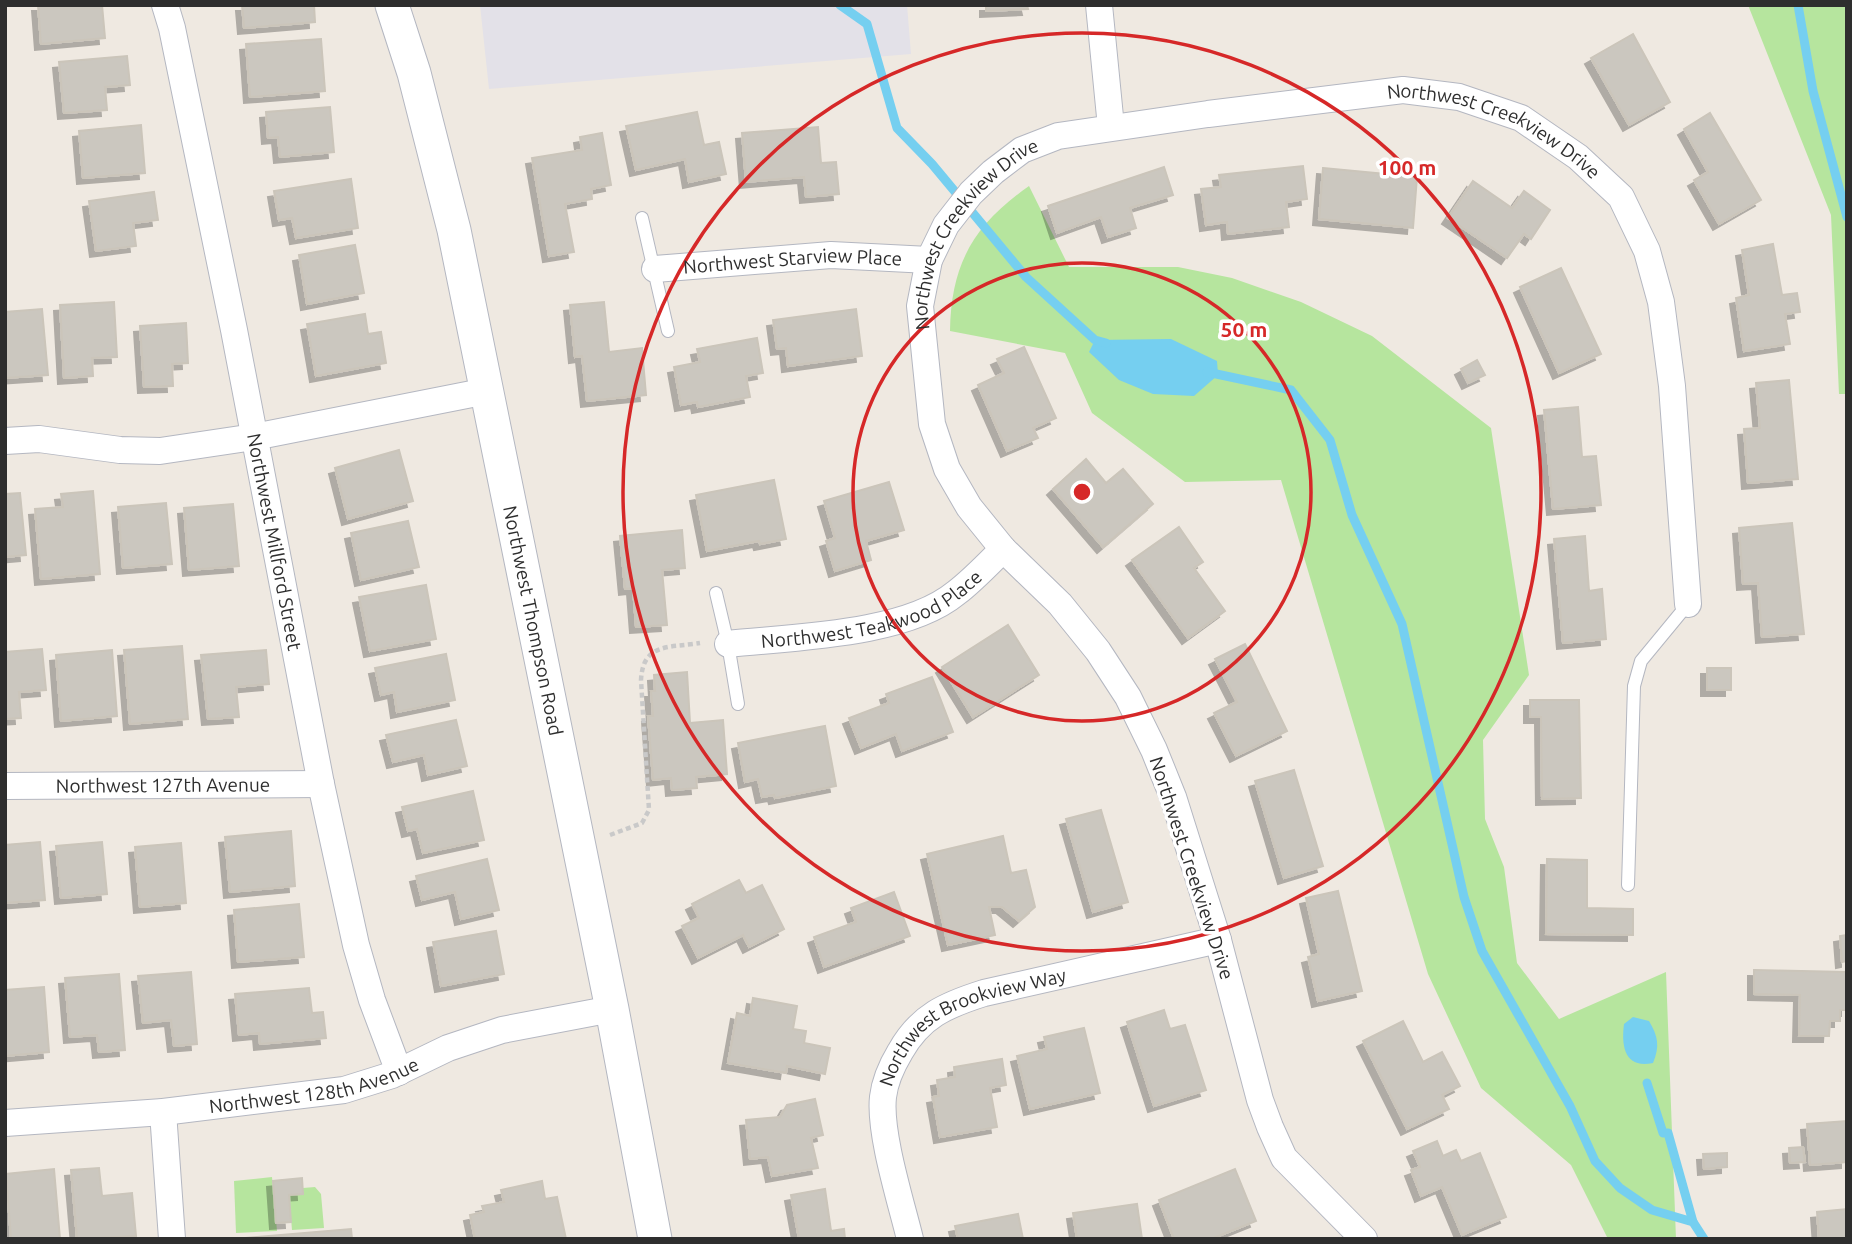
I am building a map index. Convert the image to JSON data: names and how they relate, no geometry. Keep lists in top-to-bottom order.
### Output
{
  "streets": {
    "street": [
      "Northwest Creekview Drive",
      "Northwest Starview Place",
      "Northwest Millford Street",
      "Northwest Teakwood Place",
      "Northwest Thompson Road",
      "Northwest 127th Avenue",
      "Northwest Brookview Way",
      "Northwest 128th Avenue"
    ]
  },
  "crossings": [
    ["Northwest Creekview Drive", "Northwest Starview Place"],
    ["Northwest Creekview Drive", "Northwest Teakwood Place"],
    ["Northwest Creekview Drive", "Northwest Brookview Way"],
    ["Northwest Millford Street", "Northwest 127th Avenue"],
    ["Northwest Millford Street", "Northwest 128th Avenue"],
    ["Northwest Thompson Road", "Northwest 128th Avenue"]
  ],
  "rings": ["100 m", "50 m"]
}
